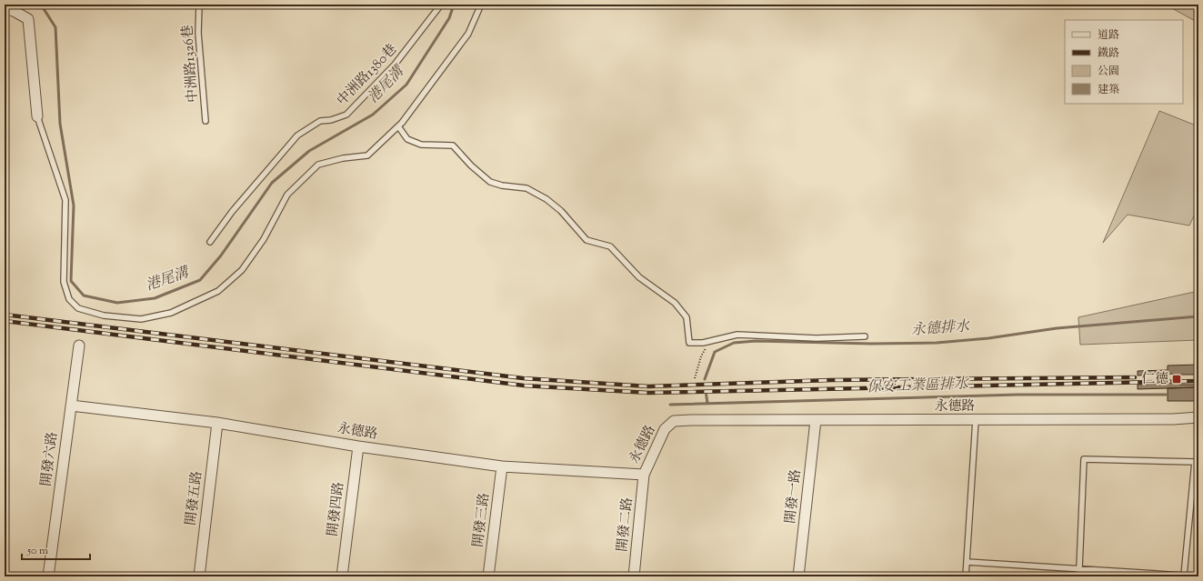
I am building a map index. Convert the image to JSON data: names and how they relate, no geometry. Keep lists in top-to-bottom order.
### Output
{
  "streets": {
    "street": [
      "永德路",
      "開發六路",
      "開發一路",
      "開發五路",
      "開發四路",
      "開發三路",
      "開發二路"
    ],
    "lane": ["中洲路1326巷", "中洲路1380巷"]
  },
  "crossings": [
    ["永德路", "開發六路"],
    ["永德路", "開發一路"],
    ["永德路", "開發五路"],
    ["永德路", "開發四路"],
    ["永德路", "開發三路"],
    ["永德路", "開發二路"]
  ],
  "water": ["港尾溝", "永德排水", "保安工業區排水"],
  "places": {
    "transit": ["仁德"]
  },
  "legend": [
    "道路",
    "鐵路",
    "公園",
    "建築"
  ],
  "scale_bar": "50 m"
}
